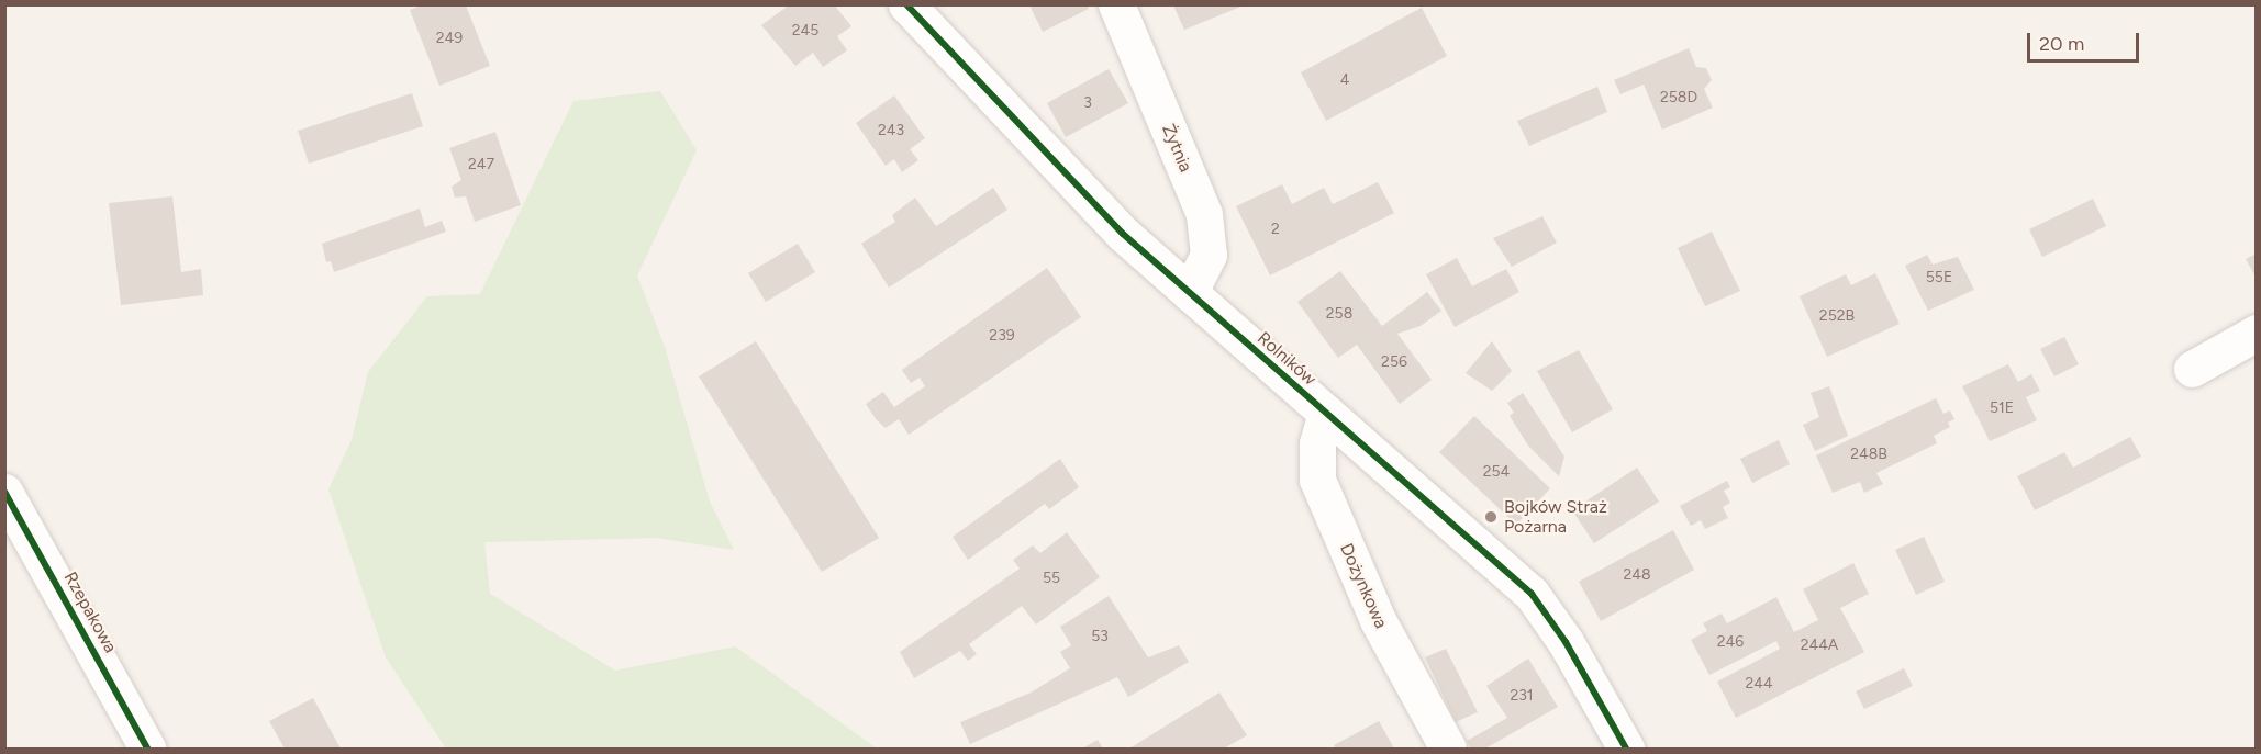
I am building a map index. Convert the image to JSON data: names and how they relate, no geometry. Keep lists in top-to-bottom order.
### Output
{
  "streets": {
    "street": [
      "Żytnia",
      "Rolników",
      "Dożynkowa",
      "Rzepakowa"
    ]
  },
  "crossings": [
    ["Żytnia", "Rolników"],
    ["Rolników", "Dożynkowa"]
  ],
  "places": ["Bojków Straż Pożarna"],
  "house_numbers": [
    "245",
    "249",
    "4",
    "258D",
    "3",
    "243",
    "247",
    "2",
    "55E",
    "258",
    "252B",
    "239",
    "256",
    "51E",
    "248B",
    "254",
    "248",
    "55",
    "53",
    "246",
    "244A",
    "244",
    "231"
  ],
  "scale_bar": "20 m"
}
